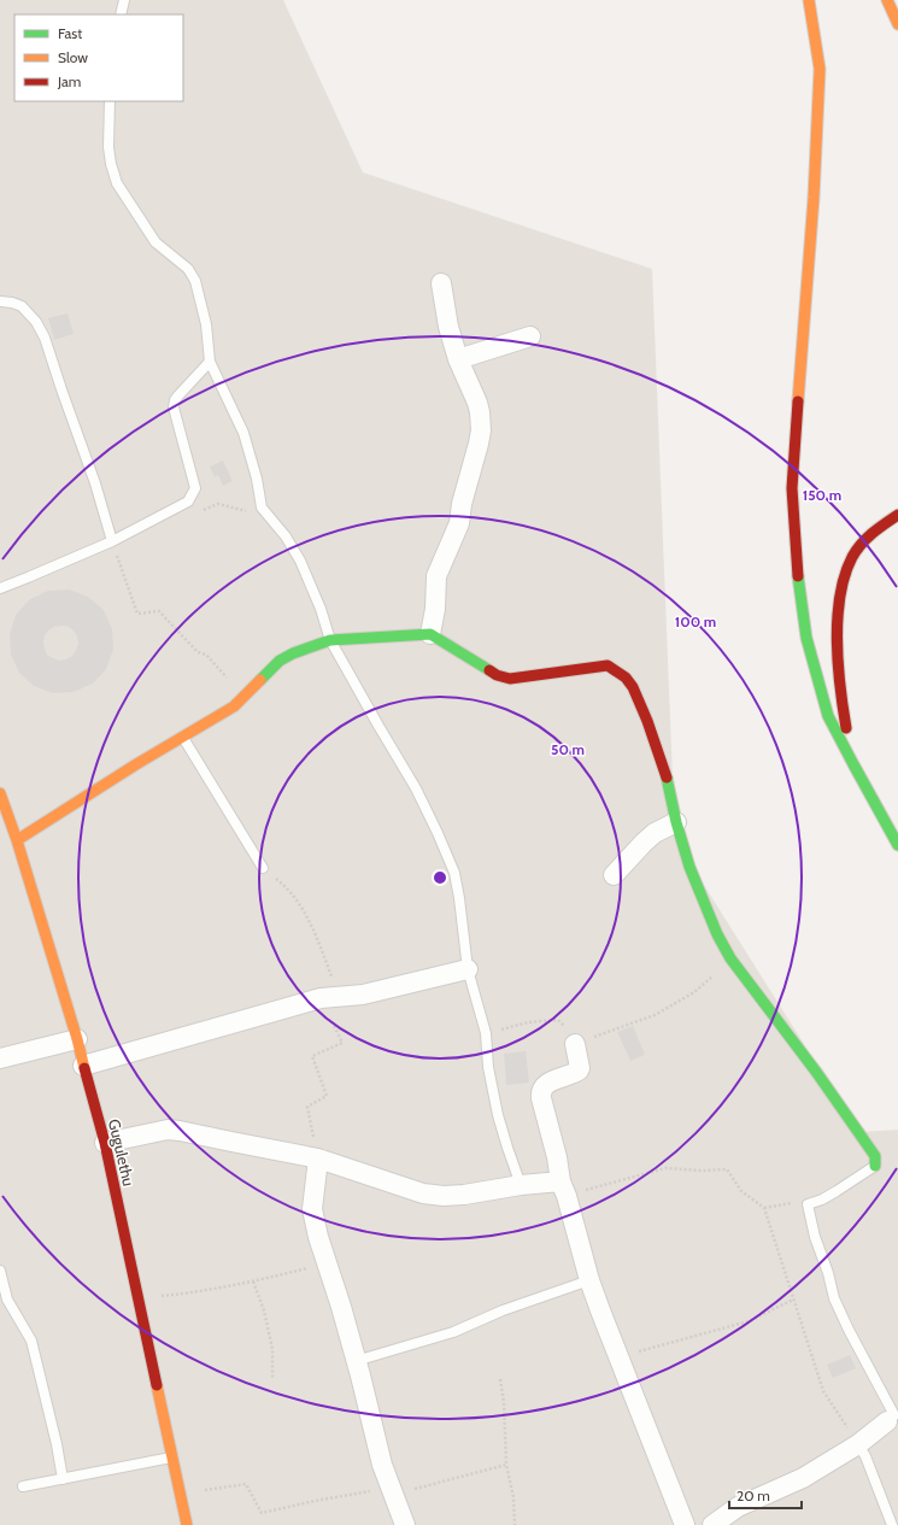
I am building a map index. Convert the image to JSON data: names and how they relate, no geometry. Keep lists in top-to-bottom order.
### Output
{
  "streets": {
    "main road": ["Gugulethu"]
  },
  "legend": ["Fast", "Slow", "Jam"],
  "scale_bar": "20 m",
  "rings": ["150 m", "100 m", "50 m"]
}
